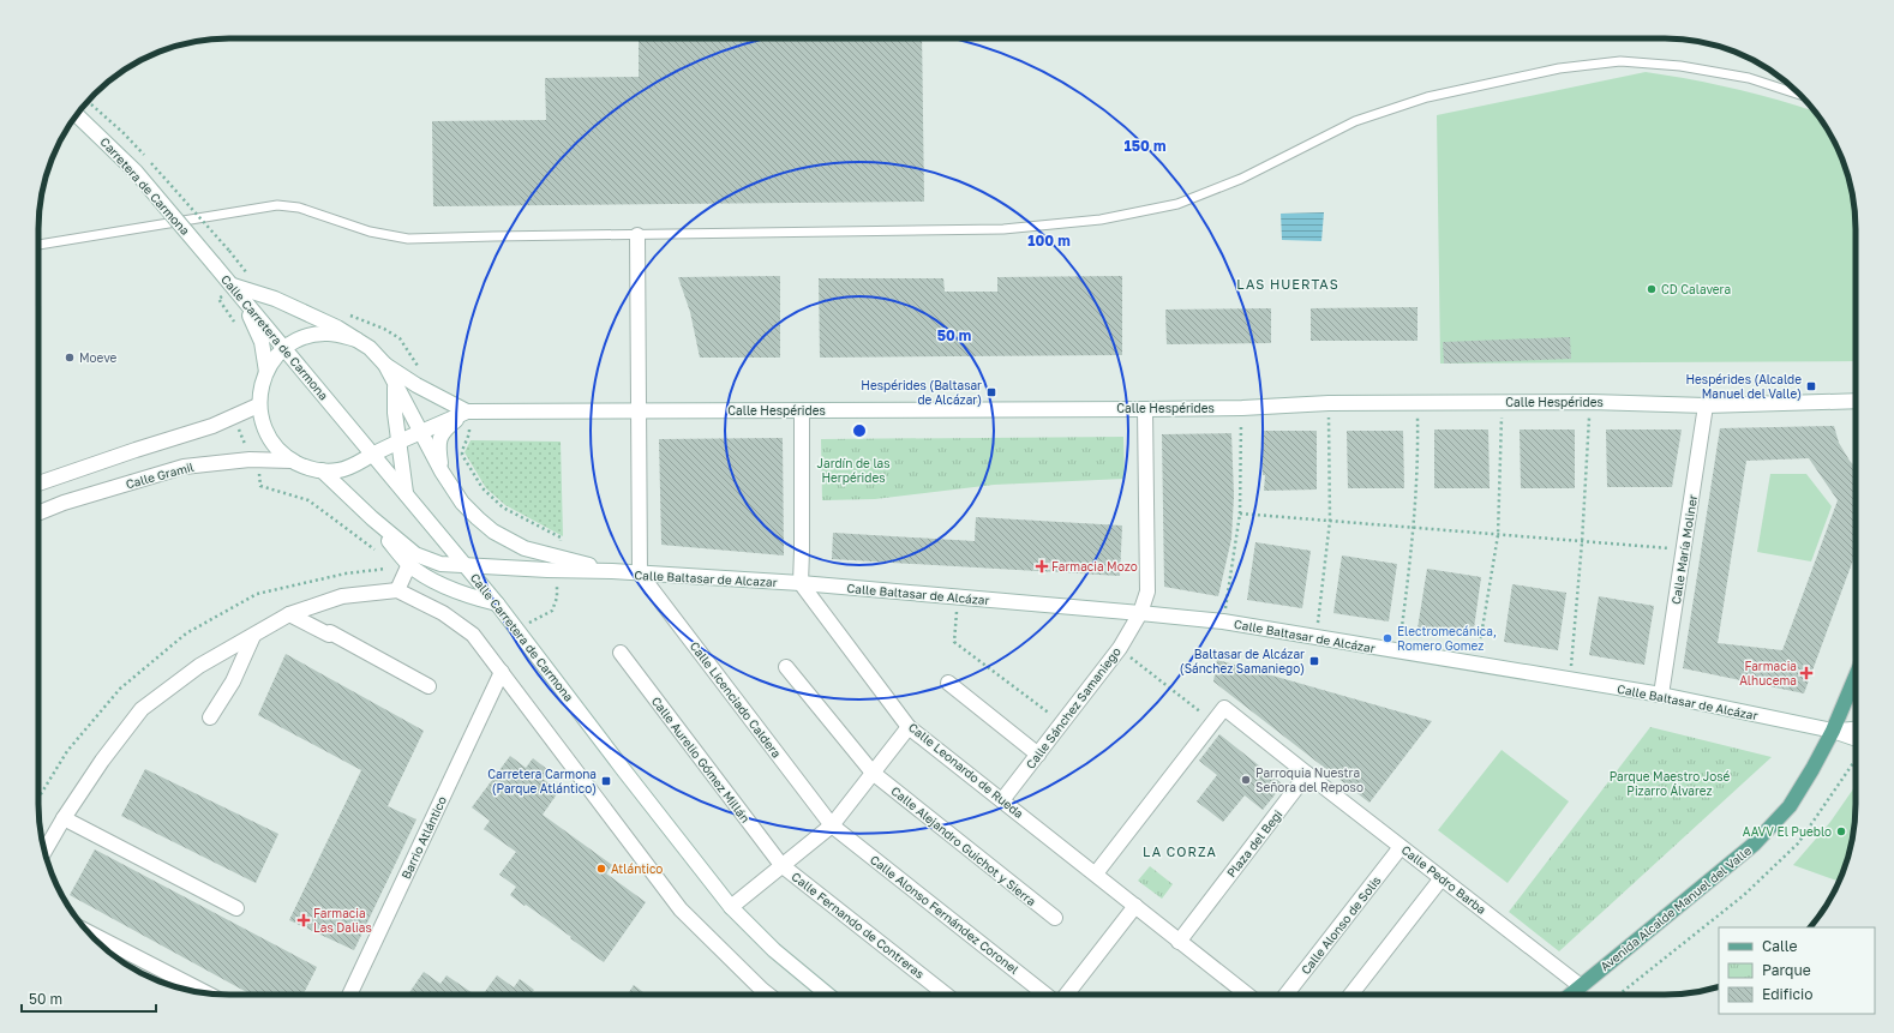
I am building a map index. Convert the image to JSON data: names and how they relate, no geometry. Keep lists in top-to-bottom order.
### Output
{
  "streets": {
    "main road": ["Avenida Alcalde Manuel del Valle"],
    "street": [
      "Carretera de Carmona",
      "Calle Carretera de Carmona",
      "Calle Hespérides",
      "Calle Gramil",
      "Calle María Moliner",
      "Calle Baltasar de Alcazar",
      "Calle Baltasar de Alcázar",
      "Calle Licenciado Caldera",
      "Calle Sánchez Samaniego",
      "Calle Aurelio Gómez Millán",
      "Calle Leonardo de Rueda",
      "Barrio Atlántico",
      "Plaza del Begi",
      "Calle Alejandro Guichot y Sierra",
      "Calle Pedro Barba",
      "Calle Alonso Fernández Coronel",
      "Calle Fernando de Contreras",
      "Calle Alonso de Solis"
    ]
  },
  "crossings": [
    ["Carretera de Carmona", "Calle Carretera de Carmona"],
    ["Calle Hespérides", "Calle María Moliner"],
    ["Calle Hespérides", "Calle Sánchez Samaniego"],
    ["Calle María Moliner", "Calle Baltasar de Alcázar"],
    ["Calle Baltasar de Alcazar", "Calle Baltasar de Alcázar"],
    ["Calle Baltasar de Alcazar", "Calle Licenciado Caldera"],
    ["Calle Baltasar de Alcazar", "Calle Leonardo de Rueda"],
    ["Calle Baltasar de Alcázar", "Calle Sánchez Samaniego"],
    ["Calle Baltasar de Alcázar", "Calle Leonardo de Rueda"],
    ["Calle Baltasar de Alcázar", "Avenida Alcalde Manuel del Valle"],
    ["Calle Licenciado Caldera", "Calle Alonso Fernández Coronel"],
    ["Calle Sánchez Samaniego", "Calle Leonardo de Rueda"],
    ["Calle Aurelio Gómez Millán", "Calle Fernando de Contreras"],
    ["Plaza del Begi", "Calle Pedro Barba"],
    ["Calle Pedro Barba", "Avenida Alcalde Manuel del Valle"],
    ["Calle Pedro Barba", "Calle Alonso de Solis"]
  ],
  "districts": ["LAS HUERTAS", "LA CORZA"],
  "parks": ["Jardín de las Herpérides", "Parque Maestro José Pizarro Álvarez"],
  "places": {
    "other": [
      "CD Calavera",
      "Moeve",
      "Electromecánica, Romero Gomez",
      "Parroquia Nuestra Señora del Reposo",
      "AAVV El Pueblo",
      "Atlántico"
    ],
    "transit": [
      "Hespérides (Alcalde Manuel del Valle)",
      "Hespérides (Baltasar de Alcázar)",
      "Baltasar de Alcázar (Sánchez Samaniego)",
      "Carretera Carmona (Parque Atlántico)"
    ],
    "health": ["Farmacia Mozo", "Farmacia Alhucema", "Farmacia Las Dalias"]
  },
  "legend": ["Calle", "Parque", "Edificio"],
  "scale_bar": "50 m",
  "rings": ["150 m", "100 m", "50 m"]
}
